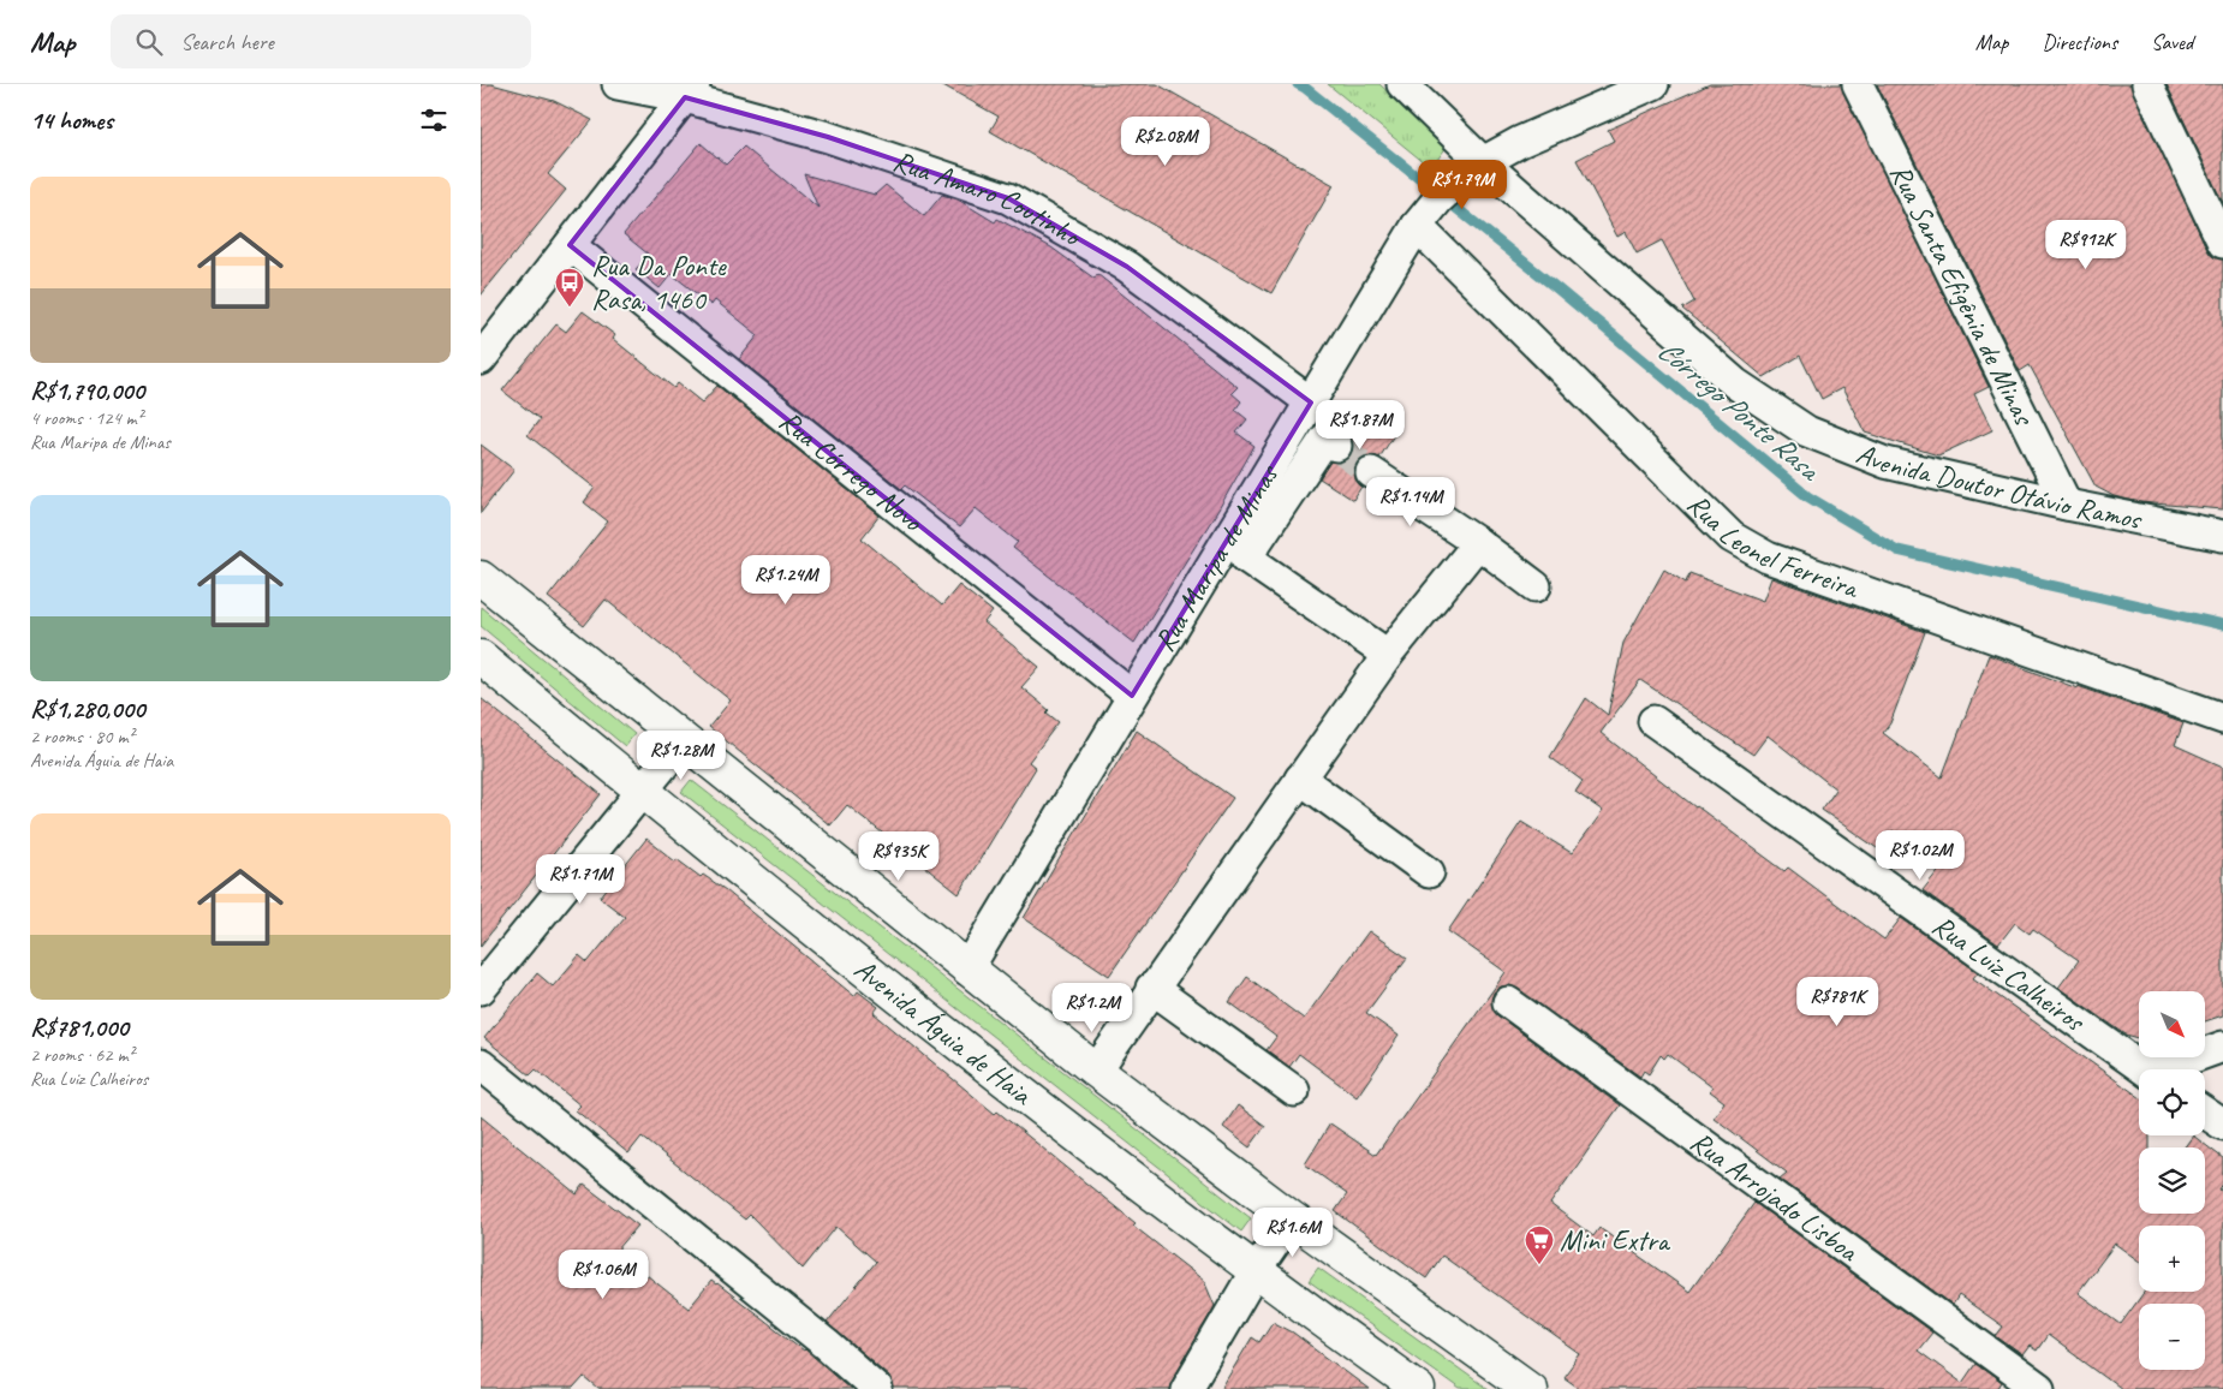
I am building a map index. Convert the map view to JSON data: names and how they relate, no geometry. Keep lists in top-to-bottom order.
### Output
{
  "streets": {
    "main road": ["Avenida Águia de Haia"],
    "street": [
      "Rua Amaro Coutinho",
      "Rua Santa Efigênia de Minas",
      "Rua Córrego Novo",
      "Avenida Doutor Otávio Ramos",
      "Rua Leonel Ferreira",
      "Rua Maripa de Minas",
      "Rua Luiz Calheiros",
      "Rua Arrojado Lisboa"
    ]
  },
  "crossings": [
    ["Rua Amaro Coutinho", "Rua Maripa de Minas"],
    ["Rua Santa Efigênia de Minas", "Avenida Doutor Otávio Ramos"],
    ["Rua Córrego Novo", "Rua Maripa de Minas"],
    ["Avenida Doutor Otávio Ramos", "Rua Maripa de Minas"],
    ["Rua Leonel Ferreira", "Rua Maripa de Minas"]
  ],
  "water": ["Córrego Ponte Rasa"],
  "places": {
    "bus stop": ["Rua Da Ponte Rasa, 1460"],
    "supermarket": ["Mini Extra"]
  },
  "north": "bottom right",
  "page": {
    "header": "Map",
    "search": "Search here",
    "nav": ["Map", "Directions", "Saved"],
    "heading": "14 homes",
    "price": [
      "R$2.08M",
      "R$1.79M",
      "R$912K",
      "R$1.87M",
      "R$1.14M",
      "R$1.24M",
      "R$1.28M",
      "R$1.02M",
      "R$935K",
      "R$1.71M",
      "R$781K",
      "R$1.2M",
      "R$1.6M",
      "R$1.06M"
    ],
    "list": [
      {
        "name": "R$1,790,000",
        "note": "4 rooms · 124 m² · Rua Maripa de Minas"
      },
      {
        "name": "R$1,280,000",
        "note": "2 rooms · 80 m² · Avenida Águia de Haia"
      },
      {
        "name": "R$781,000",
        "note": "2 rooms · 62 m² · Rua Luiz Calheiros"
      }
    ],
    "map_buttons": ["+", "−"]
  }
}
